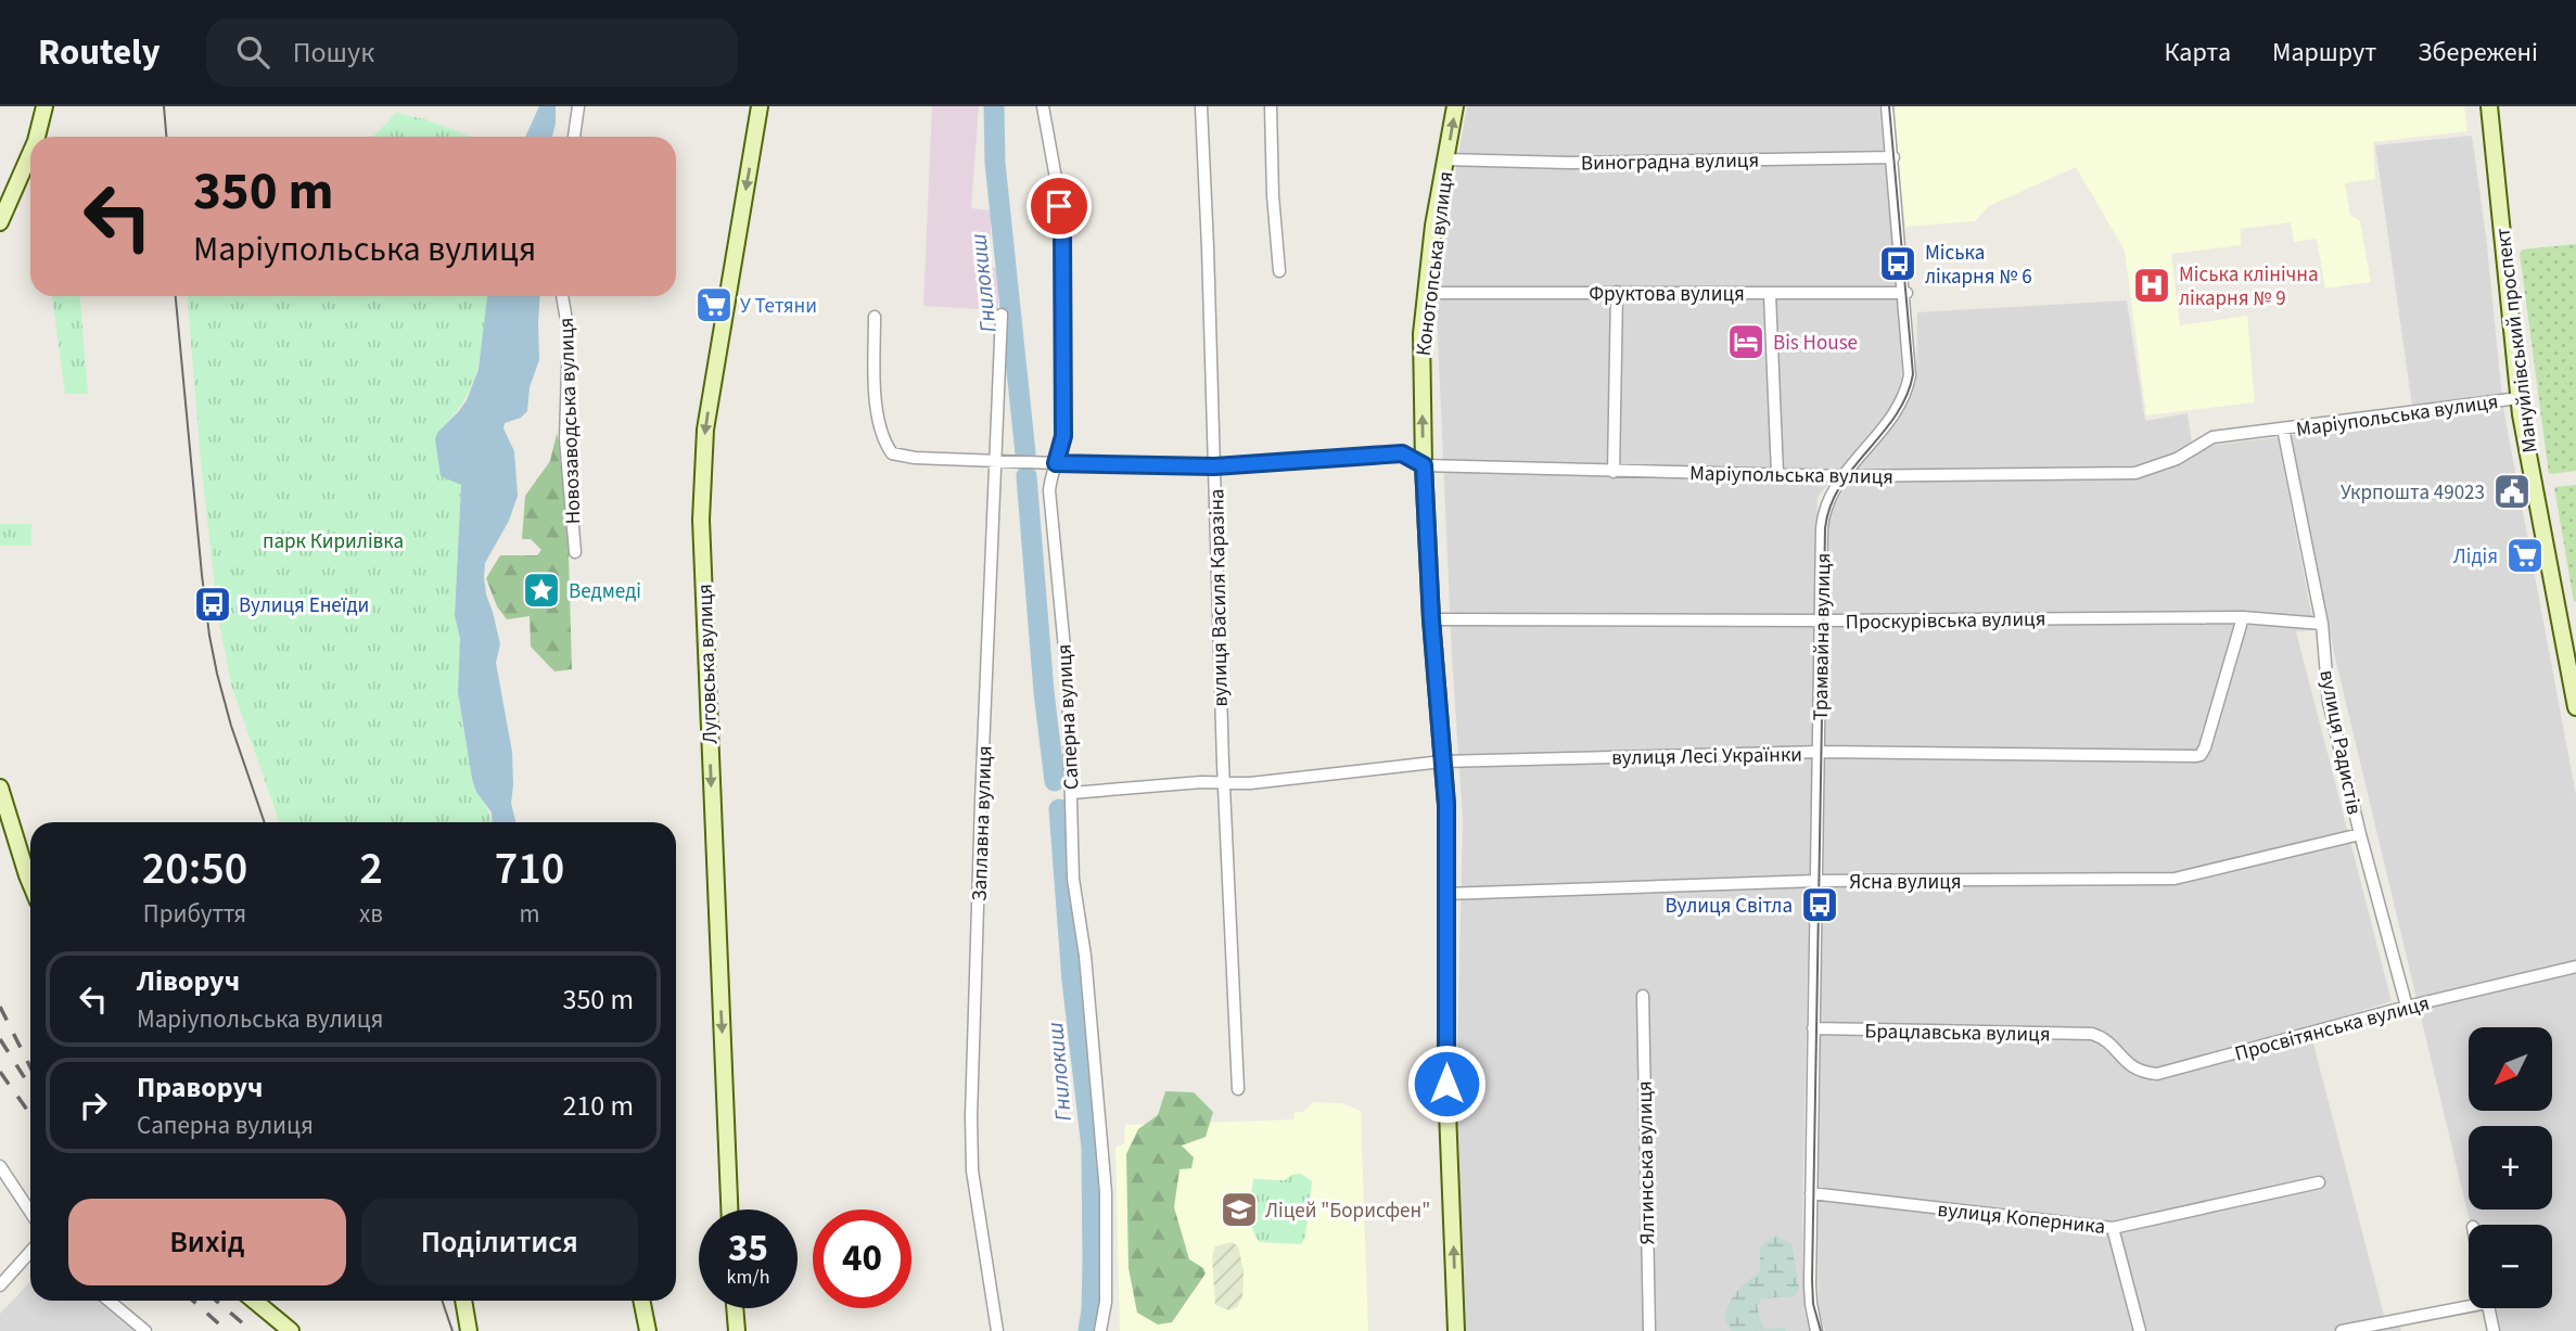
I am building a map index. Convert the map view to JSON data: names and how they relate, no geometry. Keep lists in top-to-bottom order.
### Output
{
  "streets": {
    "street": [
      "Виноградна вулиця",
      "Конотопська вулиця",
      "Фруктова вулиця",
      "Мануйлівський проспект",
      "Маріупольська вулиця",
      "Новозаводська вулиця",
      "вулиця Василя Каразіна",
      "Проскурівська вулиця",
      "Трамвайна вулиця",
      "Луговська вулиця",
      "Саперна вулиця",
      "вулиця Радистів",
      "вулиця Лесі Українки",
      "Заплавна вулиця",
      "Ясна вулиця",
      "Просвітянська вулиця",
      "Брацлавська вулиця",
      "Ялтинська вулиця",
      "вулиця Коперника"
    ]
  },
  "crossings": [
    ["Виноградна вулиця", "Конотопська вулиця"],
    ["Виноградна вулиця", "Трамвайна вулиця"],
    ["Конотопська вулиця", "Фруктова вулиця"],
    ["Конотопська вулиця", "Маріупольська вулиця"],
    ["Конотопська вулиця", "Проскурівська вулиця"],
    ["Конотопська вулиця", "вулиця Лесі Українки"],
    ["Конотопська вулиця", "Ясна вулиця"],
    ["Фруктова вулиця", "Трамвайна вулиця"],
    ["Мануйлівський проспект", "Маріупольська вулиця"],
    ["Маріупольська вулиця", "вулиця Василя Каразіна"],
    ["Маріупольська вулиця", "Трамвайна вулиця"],
    ["Маріупольська вулиця", "Саперна вулиця"],
    ["Маріупольська вулиця", "вулиця Радистів"],
    ["Маріупольська вулиця", "Заплавна вулиця"],
    ["вулиця Василя Каразіна", "вулиця Лесі Українки"],
    ["Проскурівська вулиця", "Трамвайна вулиця"],
    ["Проскурівська вулиця", "вулиця Радистів"],
    ["Проскурівська вулиця", "вулиця Лесі Українки"],
    ["Трамвайна вулиця", "вулиця Лесі Українки"],
    ["Трамвайна вулиця", "Ясна вулиця"],
    ["Трамвайна вулиця", "Брацлавська вулиця"],
    ["Трамвайна вулиця", "вулиця Коперника"],
    ["Саперна вулиця", "вулиця Лесі Українки"],
    ["вулиця Радистів", "Ясна вулиця"],
    ["вулиця Радистів", "Просвітянська вулиця"],
    ["Просвітянська вулиця", "Брацлавська вулиця"]
  ],
  "one_way": ["Конотопська вулиця", "Луговська вулиця"],
  "water": ["Гнилокиш"],
  "parks": ["парк Кирилівка"],
  "places": {
    "bus stop": ["Міська лікарня № 6", "Вулиця Енеїди", "Вулиця Світла"],
    "hospital": ["Міська клінічна лікарня № 9"],
    "supermarket": ["У Тетяни", "Лідія"],
    "hotel": ["Bis House"],
    "public building": ["Укрпошта 49023"],
    "place": ["Ведмеді"],
    "school or university": ["Ліцей \"Борисфен\""]
  },
  "north": "bottom left",
  "page": {
    "header": "Routely",
    "search": "Пошук",
    "nav": ["Карта", "Маршрут", "Збережені"],
    "turn": ["350 m", "Маріупольська вулиця"],
    "eta": [
      "20:50",
      "Прибуття",
      "2",
      "хв",
      "710",
      "m"
    ],
    "list": [
      {
        "name": "Ліворуч",
        "note": "Маріупольська вулиця",
        "value": "350 m"
      },
      {
        "name": "Праворуч",
        "note": "Саперна вулиця",
        "value": "210 m"
      }
    ],
    "map_buttons": ["+", "−"],
    "buttons": ["Вихід", "Поділитися"],
    "speed": "35 km/h",
    "limit": "40"
  }
}
